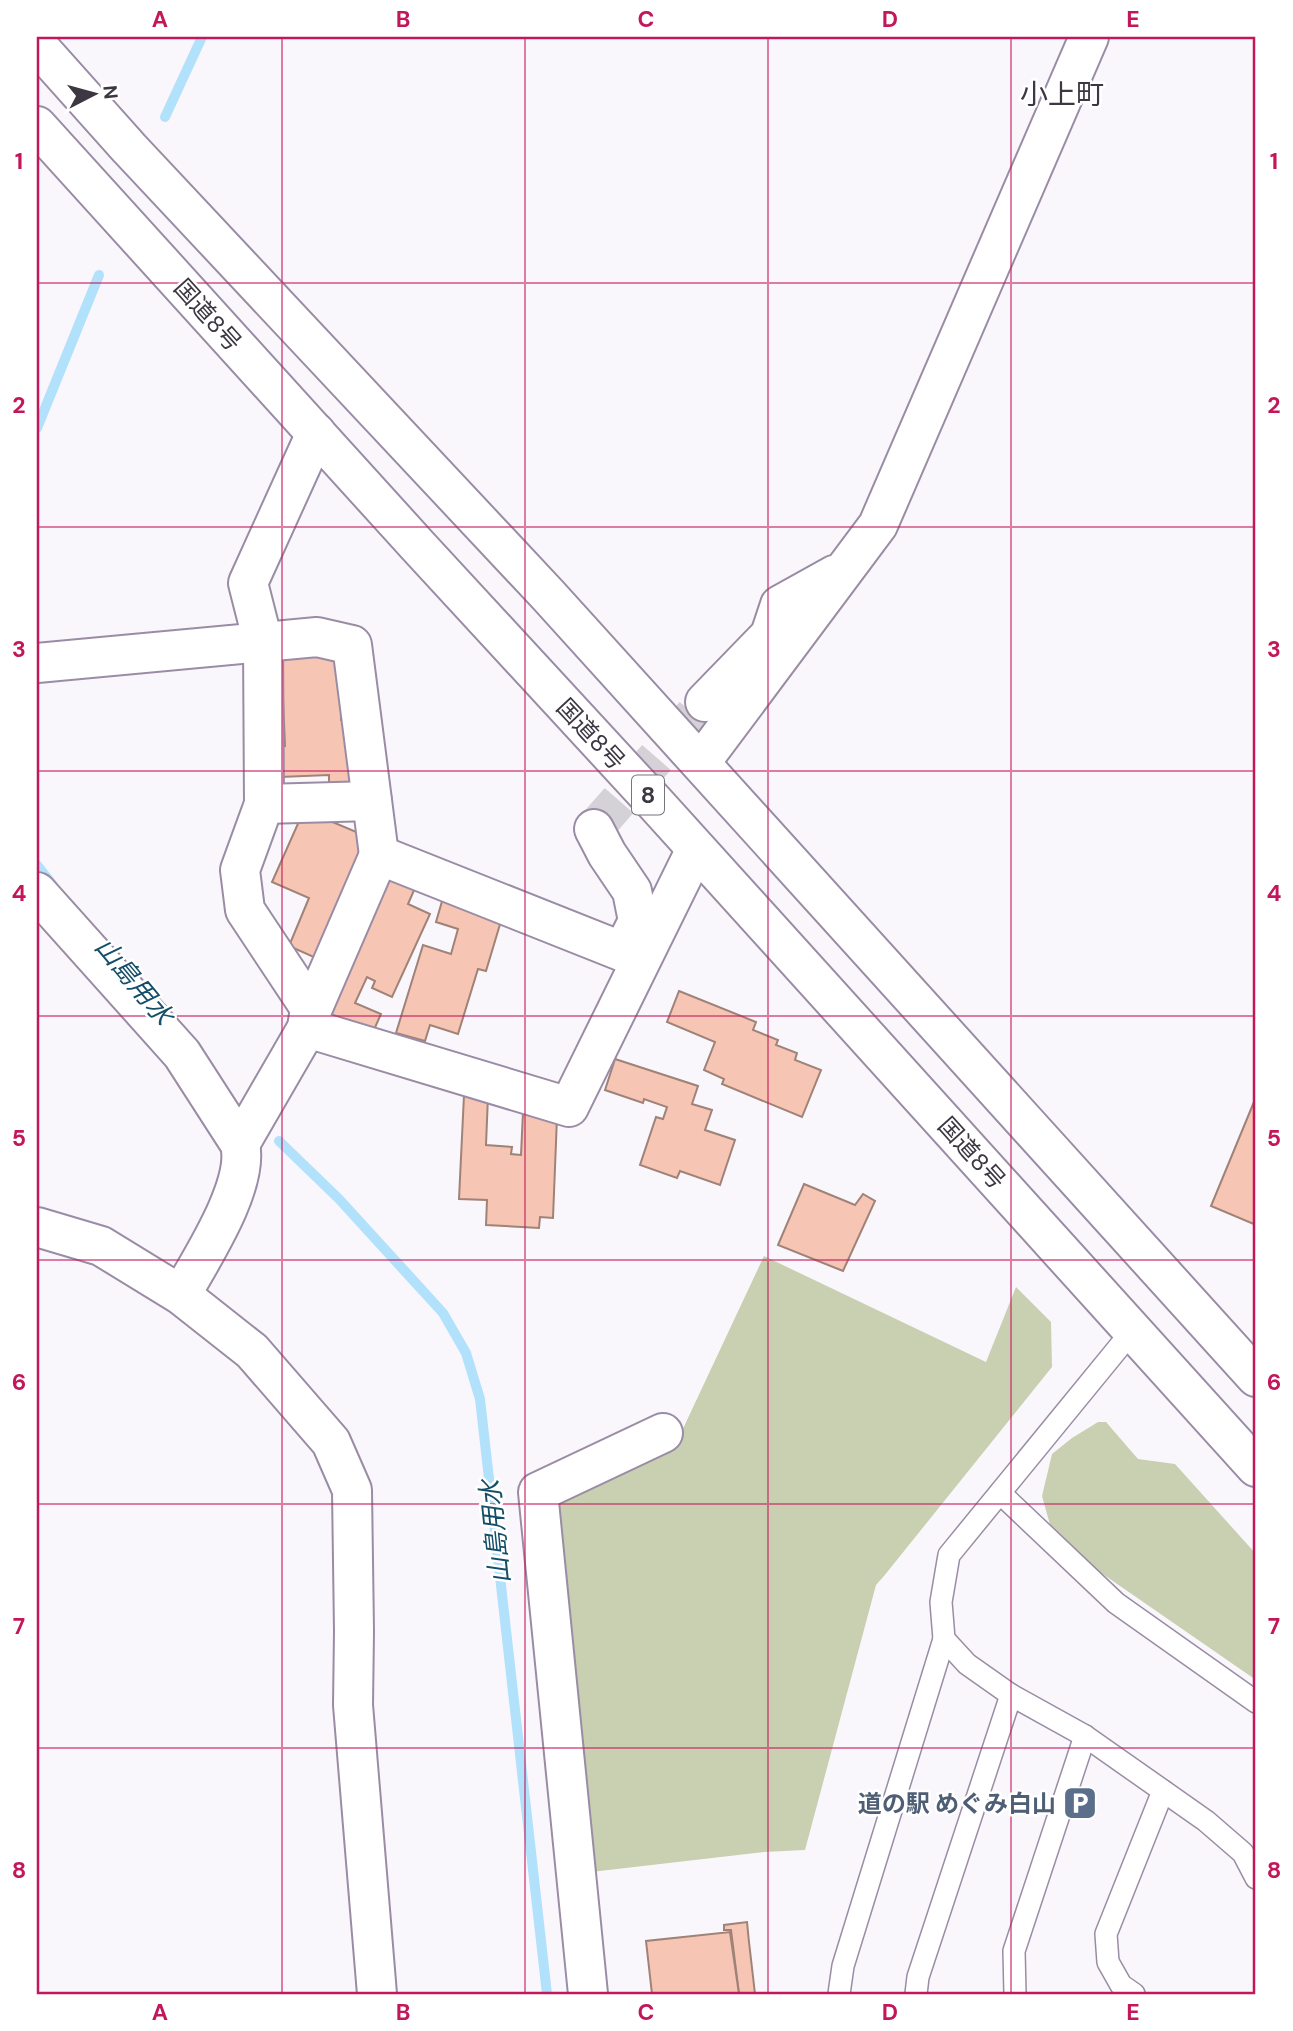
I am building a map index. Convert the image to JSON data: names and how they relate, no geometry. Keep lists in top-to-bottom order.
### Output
{
  "streets": {
    "main road": ["国道8号", "8"]
  },
  "districts": ["小上町"],
  "water": ["山島用水"],
  "places": {
    "parking": ["道の駅 めぐみ白山"]
  },
  "north": "right",
  "grid": {
    "columns": [
      "A",
      "B",
      "C",
      "D",
      "E"
    ],
    "rows": [
      "1",
      "2",
      "3",
      "4",
      "5",
      "6",
      "7",
      "8"
    ]
  }
}
